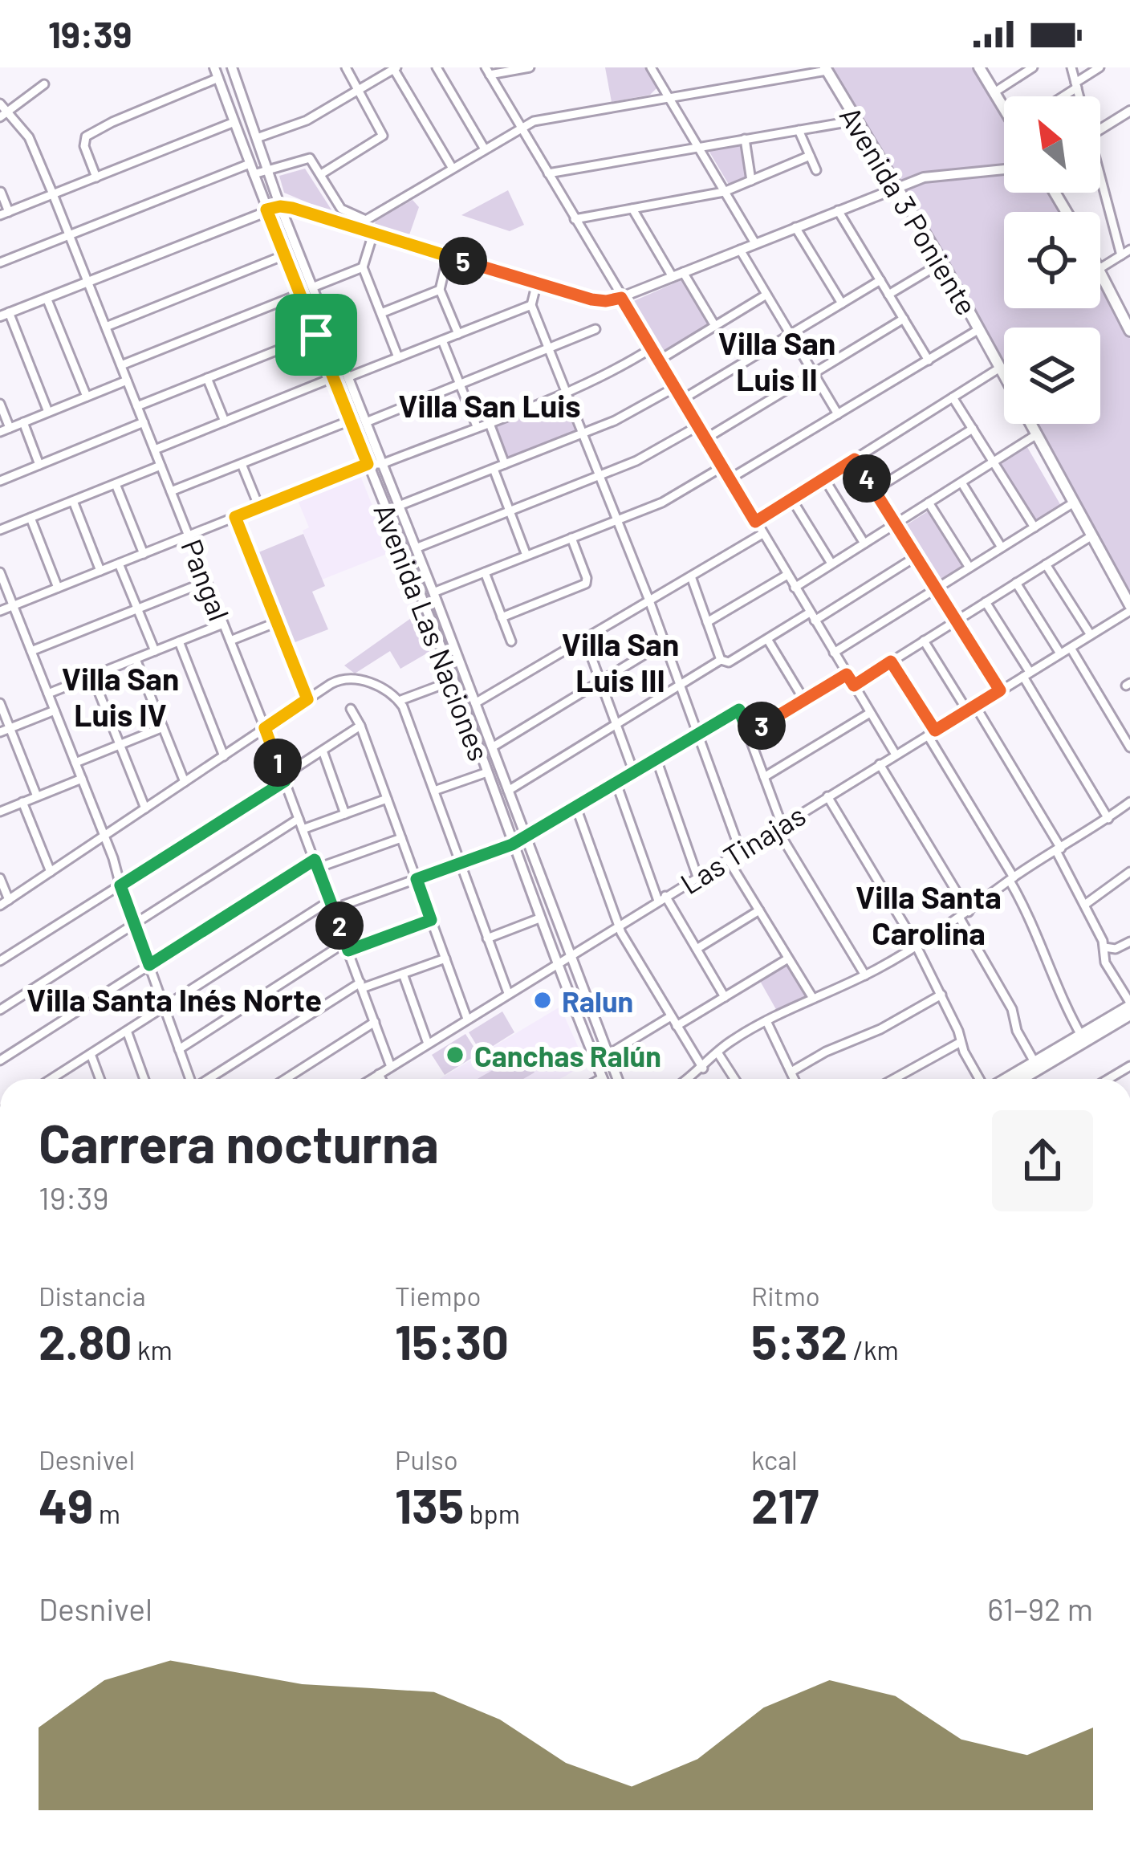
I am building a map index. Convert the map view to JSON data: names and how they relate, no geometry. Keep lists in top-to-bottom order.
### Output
{
  "streets": {
    "main road": ["Avenida 3 Poniente"],
    "street": ["Pangal", "Avenida Las Naciones", "Las Tinajas"]
  },
  "crossings": [
    ["Avenida 3 Poniente", "Las Tinajas"],
    ["Pangal", "Las Tinajas"],
    ["Avenida Las Naciones", "Las Tinajas"]
  ],
  "districts": [
    "Villa San Luis II",
    "Villa San Luis",
    "Villa San Luis III",
    "Villa San Luis IV",
    "Villa Santa Carolina",
    "Villa Santa Inés Norte"
  ],
  "places": ["Ralun", "Canchas Ralún"],
  "north": "top left",
  "page": {
    "status": "19:39",
    "pins": [
      "5",
      "4",
      "3",
      "1",
      "2"
    ],
    "heading": ["Carrera nocturna", "19:39"],
    "stats": [
      ["Distancia", "2.80 km"],
      ["Tiempo", "15:30"],
      ["Ritmo", "5:32 /km"],
      ["Desnivel", "49 m"],
      ["Pulso", "135 bpm"],
      ["kcal", "217"]
    ],
    "chart": ["Desnivel", "61–92 m"]
  }
}
